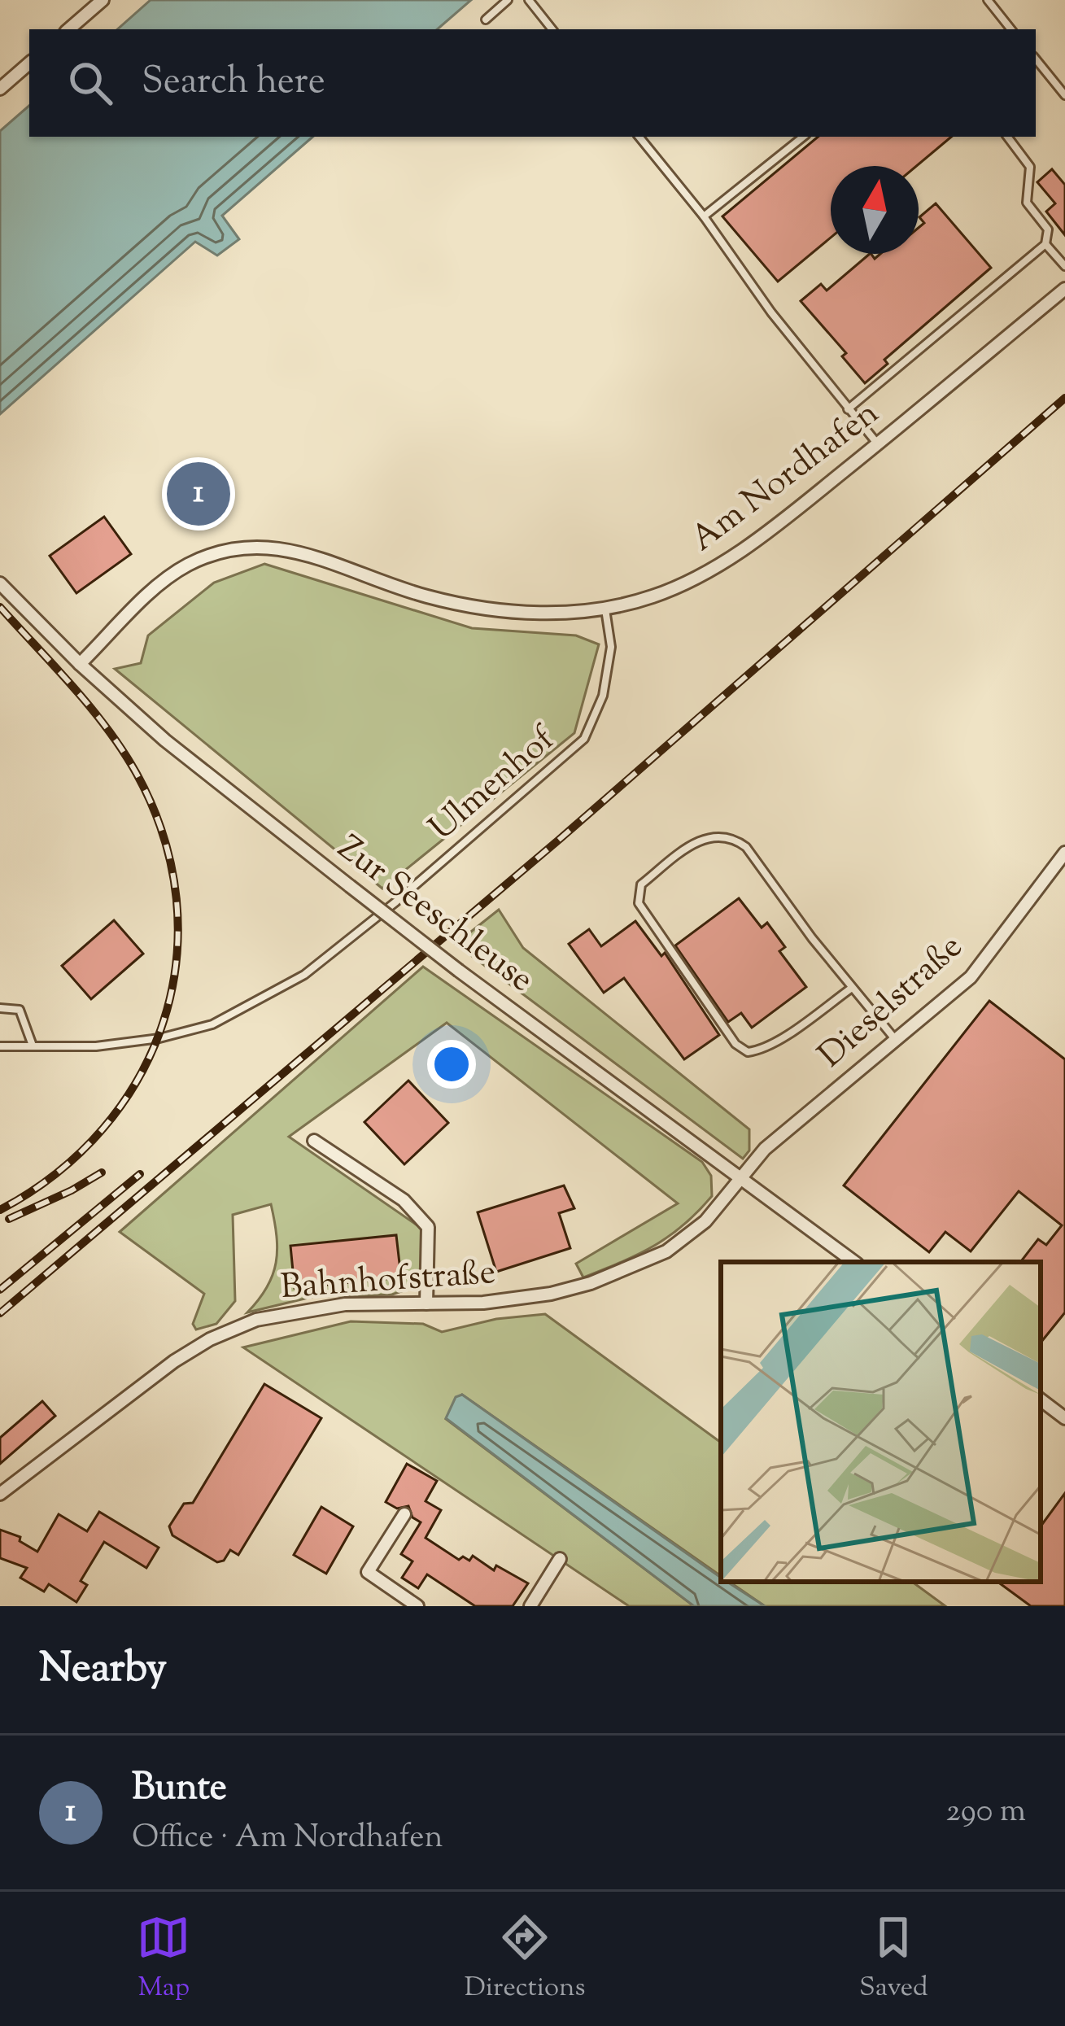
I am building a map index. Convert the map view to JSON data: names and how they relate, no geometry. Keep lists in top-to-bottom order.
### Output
{
  "streets": {
    "street": [
      "Am Nordhafen",
      "Zur Seeschleuse",
      "Dieselstraße",
      "Bahnhofstraße"
    ],
    "lane": ["Ulmenhof"]
  },
  "crossings": [
    ["Am Nordhafen", "Ulmenhof"],
    ["Am Nordhafen", "Zur Seeschleuse"],
    ["Zur Seeschleuse", "Dieselstraße"],
    ["Zur Seeschleuse", "Bahnhofstraße"],
    ["Dieselstraße", "Bahnhofstraße"]
  ],
  "north": "top",
  "page": {
    "search": "Search here",
    "pins": "1",
    "heading": "Nearby",
    "list": [
      {
        "mark": "1",
        "name": "Bunte",
        "note": "Office · Am Nordhafen",
        "value": "290 m"
      }
    ],
    "nav": ["Map", "Directions", "Saved"]
  }
}
